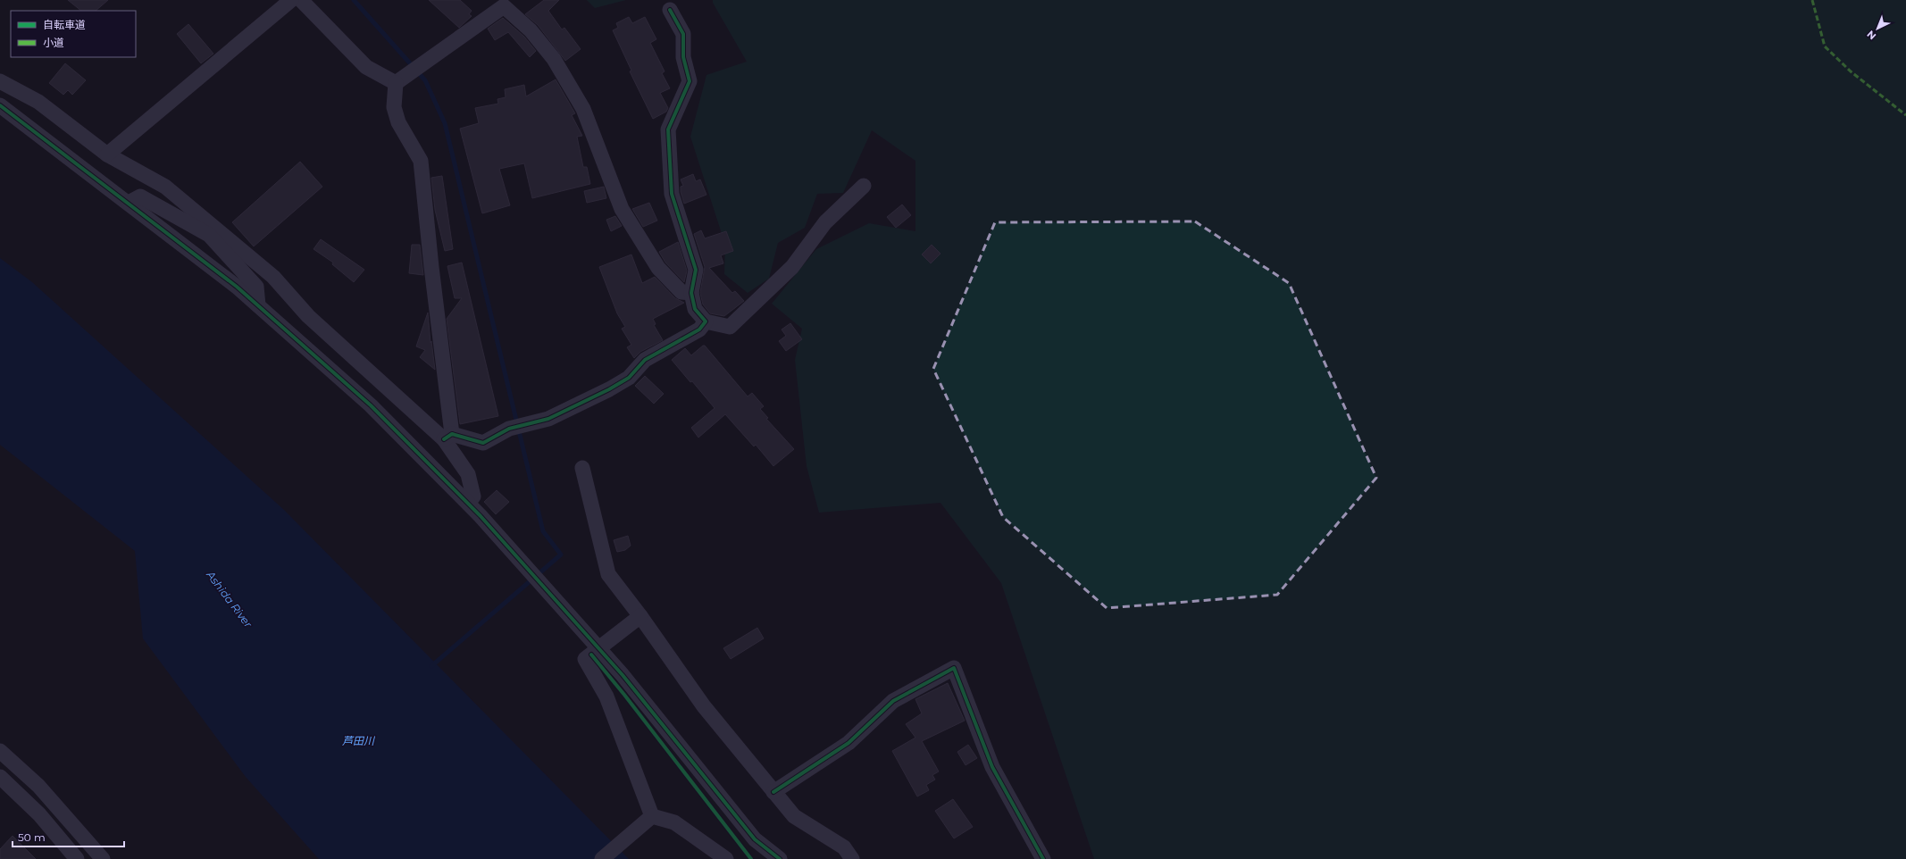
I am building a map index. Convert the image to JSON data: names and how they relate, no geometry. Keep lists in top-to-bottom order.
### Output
{
  "water": ["Ashida River", "芦田川"],
  "legend": ["自転車道", "小道"],
  "scale_bar": "50 m",
  "north": "bottom left"
}
